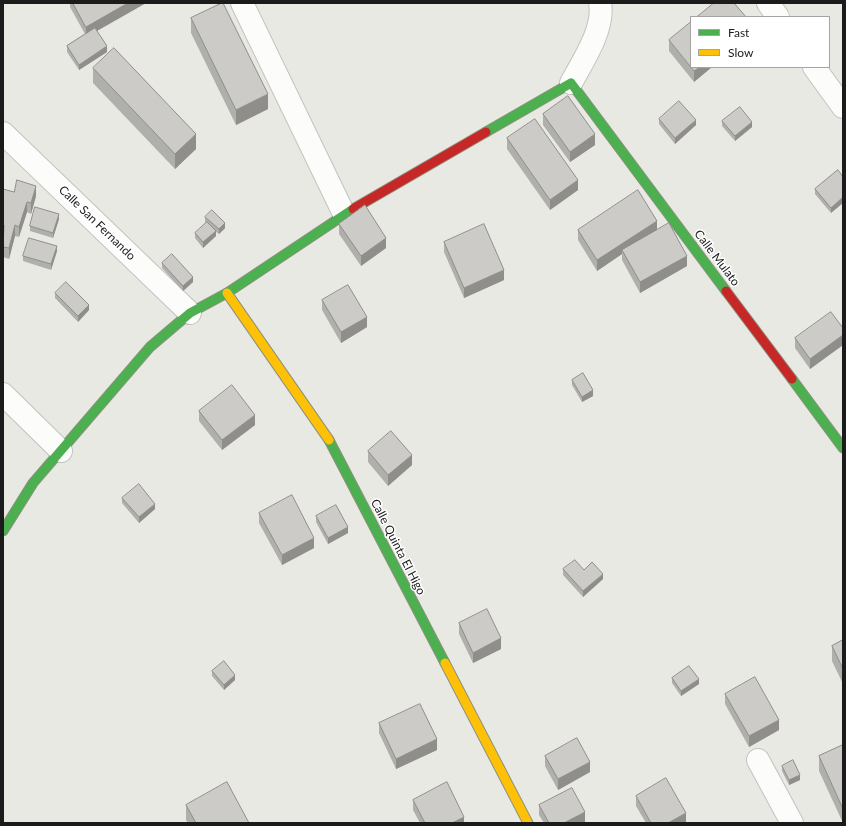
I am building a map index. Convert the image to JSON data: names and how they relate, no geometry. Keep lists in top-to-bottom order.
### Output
{
  "streets": {
    "street": ["Calle San Fernando", "Calle Mulato", "Calle Quinta El Higo"]
  },
  "legend": ["Fast", "Slow"]
}
